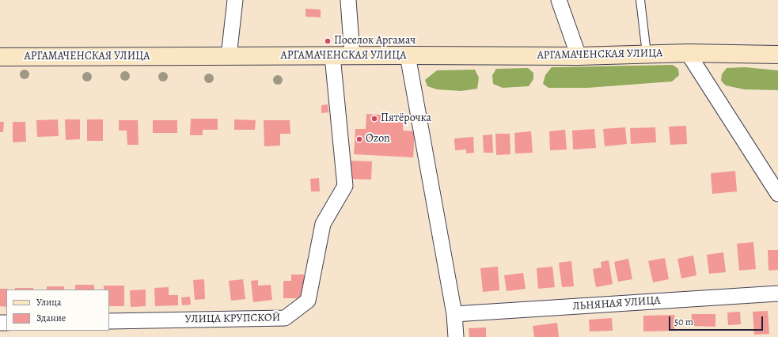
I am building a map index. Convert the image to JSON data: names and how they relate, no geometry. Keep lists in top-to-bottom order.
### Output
{
  "streets": {
    "main road": ["АРГАМАЧЕНСКАЯ УЛИЦА"],
    "street": ["ЛЬНЯНАЯ УЛИЦА", "УЛИЦА КРУПСКОЙ"]
  },
  "crossings": [
    ["АРГАМАЧЕНСКАЯ УЛИЦА", "УЛИЦА КРУПСКОЙ"]
  ],
  "places": ["Поселок Аргамач", "Пятёрочка", "Ozon"],
  "legend": ["Улица", "Здание"],
  "scale_bar": "50 m"
}
